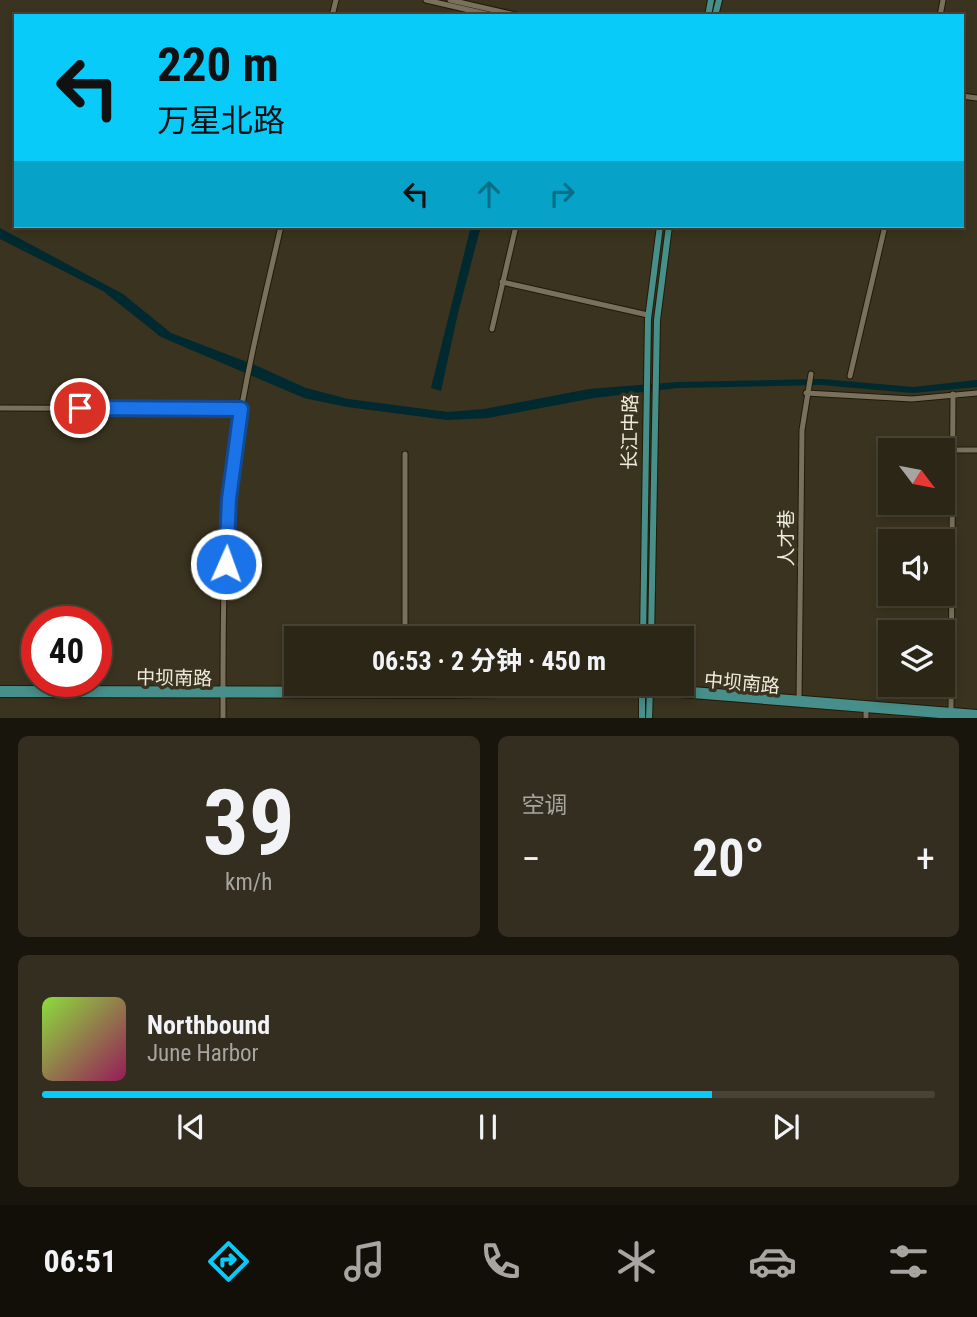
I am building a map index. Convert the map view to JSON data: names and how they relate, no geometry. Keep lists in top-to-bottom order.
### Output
{
  "streets": {
    "main road": ["长江中路", "中坝南路"],
    "street": ["人才巷"]
  },
  "crossings": [
    ["人才巷", "中坝南路"]
  ],
  "north": "bottom right",
  "page": {
    "turn": ["220 m", "万星北路"],
    "limit": "40",
    "trip": "06:53 · 2 分钟 · 450 m",
    "tile": [
      ["39", "km/h"],
      "空调"
    ],
    "heat": ["−", "20°", "+"],
    "song": ["Northbound", "June Harbor"],
    "tabs": "06:51"
  }
}
